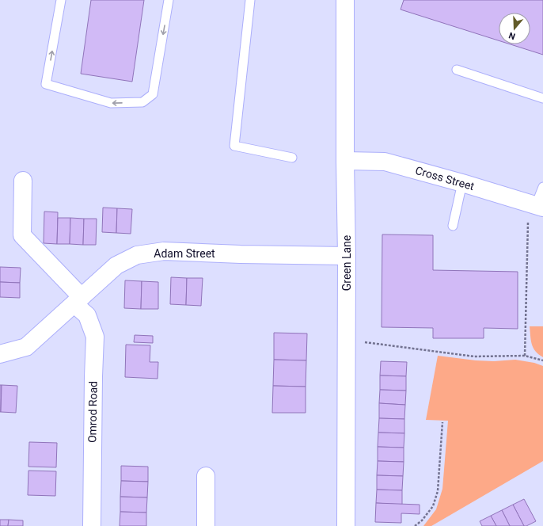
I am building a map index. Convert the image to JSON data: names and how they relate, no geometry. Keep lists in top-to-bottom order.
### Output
{
  "streets": {
    "street": [
      "Cross Street",
      "Adam Street",
      "Green Lane",
      "Omrod Road"
    ]
  },
  "crossings": [
    ["Cross Street", "Green Lane"],
    ["Adam Street", "Green Lane"],
    ["Adam Street", "Omrod Road"]
  ],
  "north": "bottom"
}
